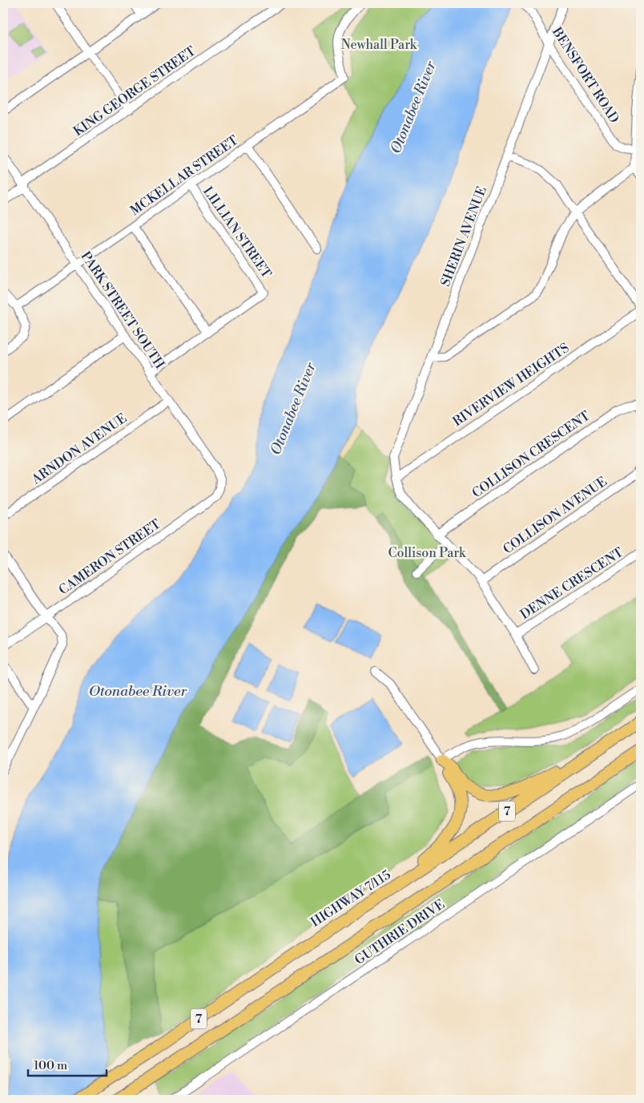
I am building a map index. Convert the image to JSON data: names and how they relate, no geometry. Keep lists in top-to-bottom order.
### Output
{
  "streets": {
    "highway": ["7", "HIGHWAY 7/115"],
    "street": [
      "BENSFORT ROAD",
      "KING GEORGE STREET",
      "MCKELLAR STREET",
      "LILLIAN STREET",
      "SHERIN AVENUE",
      "PARK STREET SOUTH",
      "RIVERVIEW HEIGHTS",
      "ARNDON AVENUE",
      "COLLISON CRESCENT",
      "COLLISON AVENUE",
      "CAMERON STREET",
      "DENNE CRESCENT",
      "GUTHRIE DRIVE"
    ]
  },
  "crossings": [
    ["BENSFORT ROAD", "SHERIN AVENUE"],
    ["KING GEORGE STREET", "PARK STREET SOUTH"],
    ["MCKELLAR STREET", "LILLIAN STREET"],
    ["MCKELLAR STREET", "PARK STREET SOUTH"],
    ["SHERIN AVENUE", "RIVERVIEW HEIGHTS"],
    ["SHERIN AVENUE", "COLLISON CRESCENT"],
    ["SHERIN AVENUE", "COLLISON AVENUE"],
    ["SHERIN AVENUE", "DENNE CRESCENT"],
    ["PARK STREET SOUTH", "ARNDON AVENUE"],
    ["PARK STREET SOUTH", "CAMERON STREET"]
  ],
  "water": ["Otonabee River"],
  "parks": ["Newhall Park", "Collison Park"],
  "scale_bar": "100 m"
}
